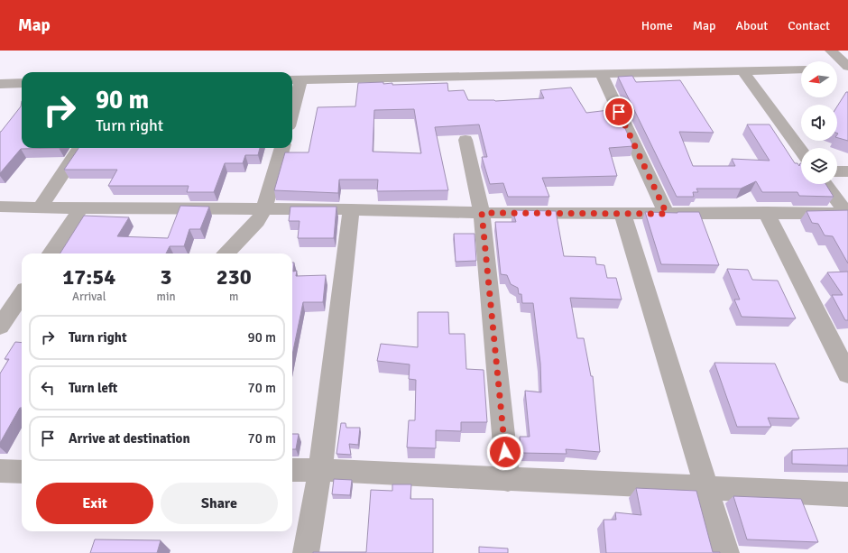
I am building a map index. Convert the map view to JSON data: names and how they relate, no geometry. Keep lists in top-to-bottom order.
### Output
{
  "north": "left",
  "page": {
    "header": "Map",
    "nav": [
      "Home",
      "Map",
      "About",
      "Contact"
    ],
    "turn": ["90 m", "Turn right"],
    "eta": [
      "17:54",
      "Arrival",
      "3",
      "min",
      "230",
      "m"
    ],
    "list": [
      {
        "name": "Turn right",
        "value": "90 m"
      },
      {
        "name": "Turn left",
        "value": "70 m"
      },
      {
        "name": "Arrive at destination",
        "value": "70 m"
      }
    ],
    "buttons": ["Exit", "Share"]
  }
}
